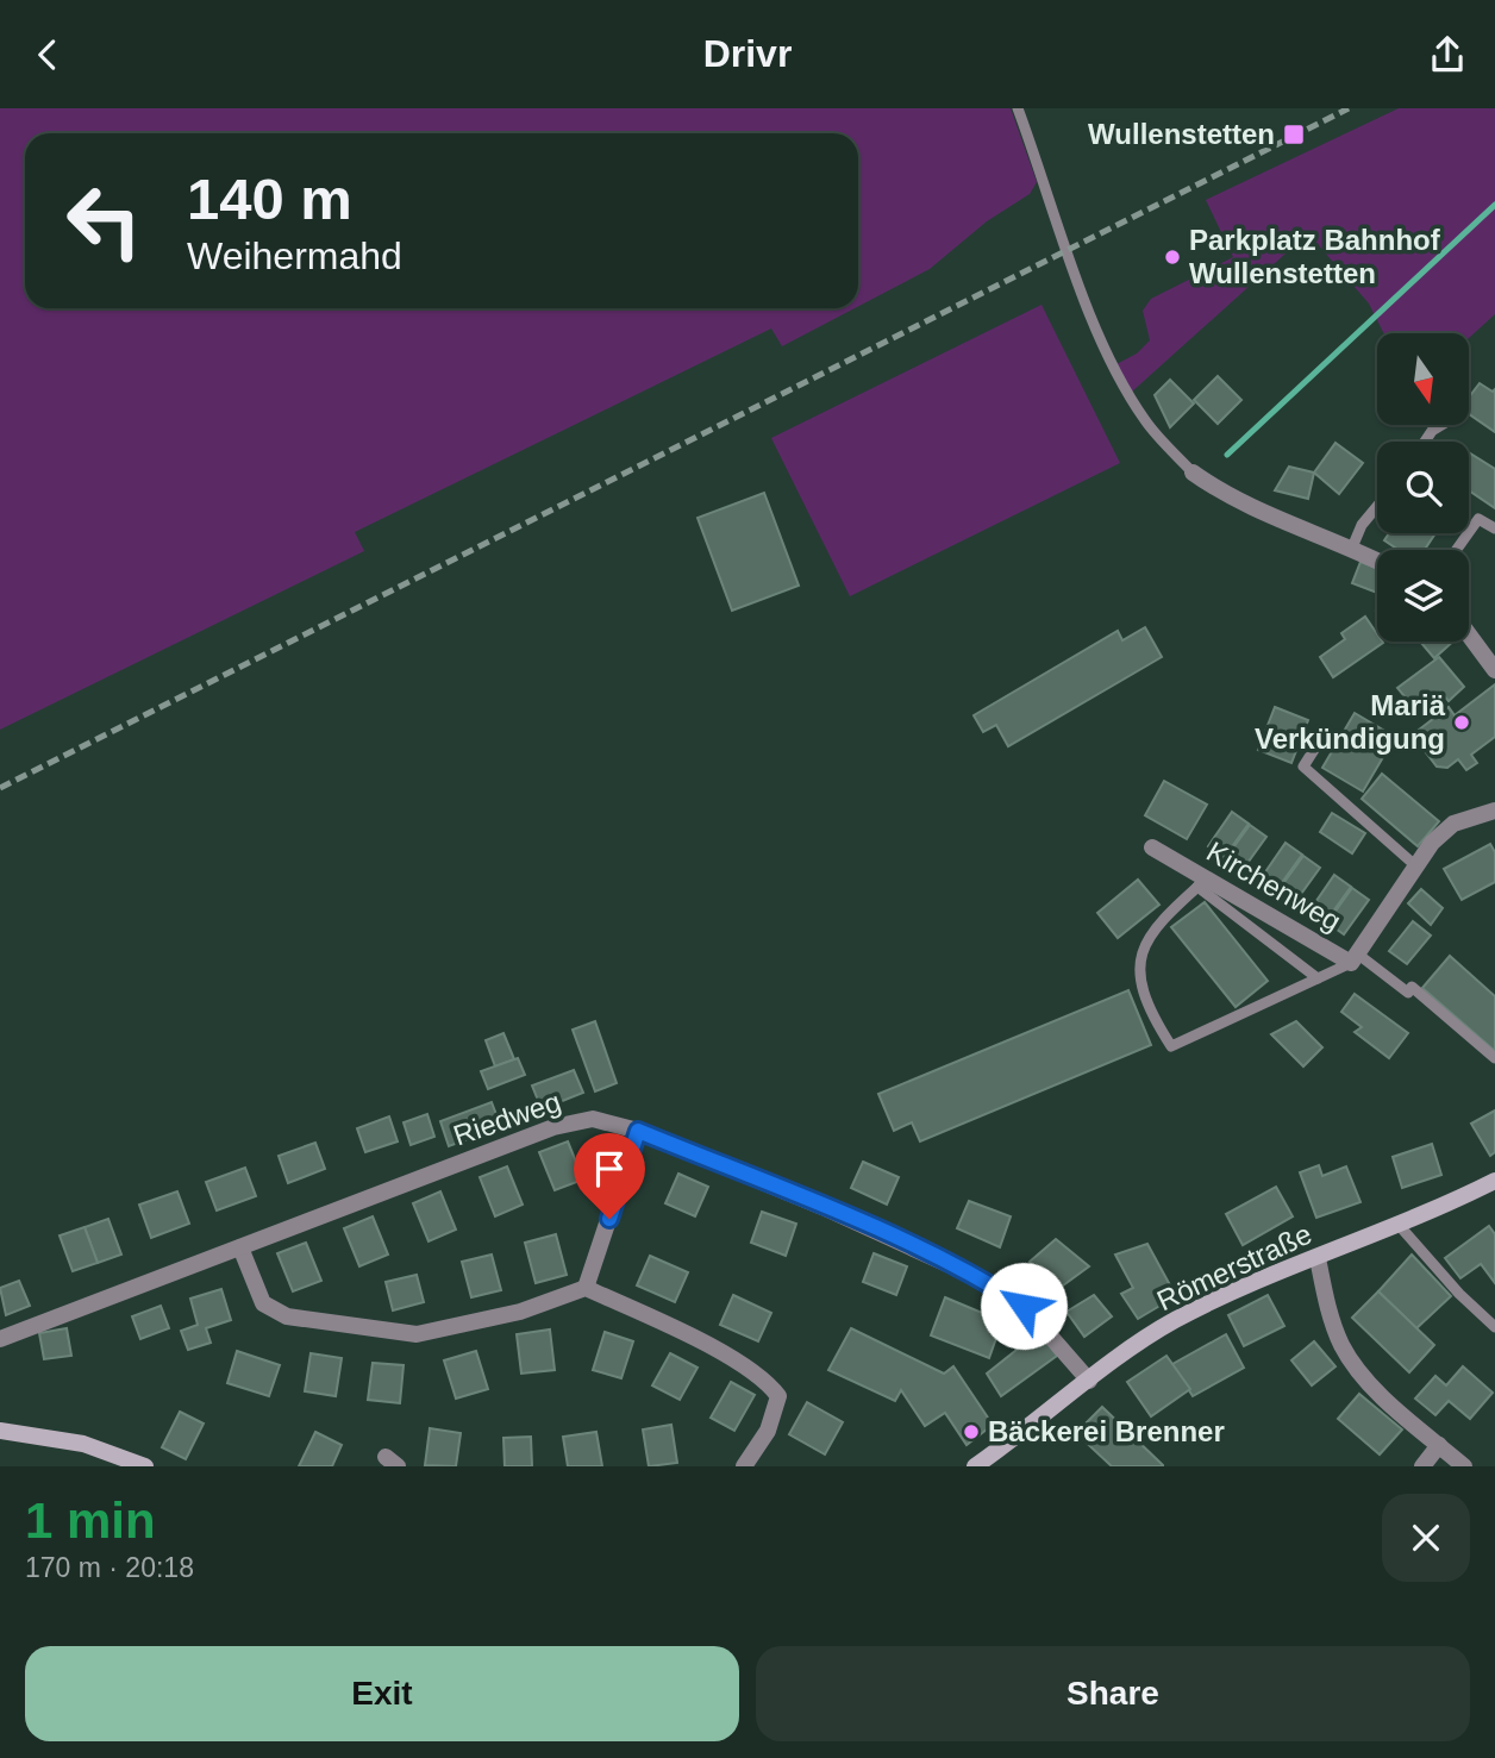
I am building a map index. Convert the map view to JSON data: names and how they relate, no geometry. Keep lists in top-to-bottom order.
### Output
{
  "streets": {
    "main road": ["Römerstraße"],
    "street": ["Kirchenweg", "Riedweg"]
  },
  "crossings": [
    ["Riedweg", "Römerstraße"]
  ],
  "places": {
    "transit": ["Wullenstetten"],
    "other": ["Parkplatz Bahnhof Wullenstetten", "Mariä Verkündigung", "Bäckerei Brenner"]
  },
  "north": "bottom",
  "page": {
    "header": "Drivr",
    "turn": ["140 m", "Weihermahd"],
    "heading": ["1 min", "170 m · 20:18"],
    "buttons": ["Exit", "Share"]
  }
}
